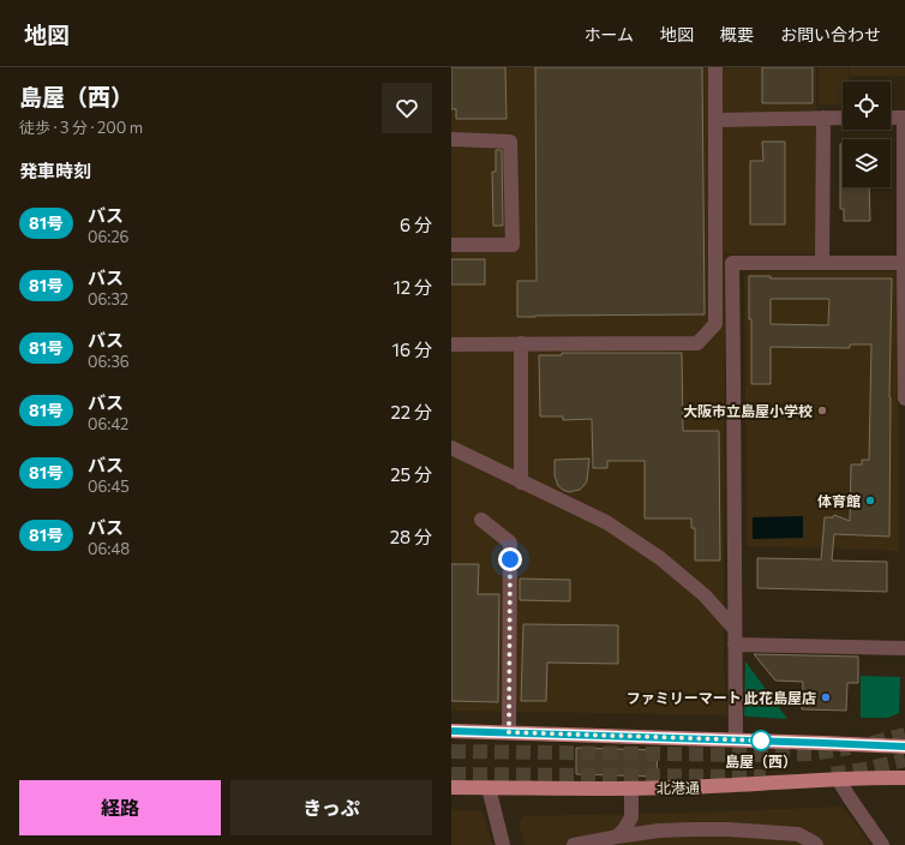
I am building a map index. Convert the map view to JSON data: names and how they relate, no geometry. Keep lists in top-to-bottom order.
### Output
{
  "streets": {
    "main road": ["北港通"]
  },
  "places": [
    "大阪市立島屋小学校",
    "体育館",
    "ファミリーマート 此花島屋店",
    "島屋（西）"
  ],
  "lines": ["bus line 81号"],
  "page": {
    "header": "地図",
    "nav": [
      "ホーム",
      "地図",
      "概要",
      "お問い合わせ"
    ],
    "heading": [
      ["島屋（西）", "徒歩 · 3 分 · 200 m"],
      "発車時刻"
    ],
    "list": [
      {
        "mark": "81号",
        "name": "バス",
        "note": "06:26",
        "value": "6 分"
      },
      {
        "mark": "81号",
        "name": "バス",
        "note": "06:32",
        "value": "12 分"
      },
      {
        "mark": "81号",
        "name": "バス",
        "note": "06:36",
        "value": "16 分"
      },
      {
        "mark": "81号",
        "name": "バス",
        "note": "06:42",
        "value": "22 分"
      },
      {
        "mark": "81号",
        "name": "バス",
        "note": "06:45",
        "value": "25 分"
      },
      {
        "mark": "81号",
        "name": "バス",
        "note": "06:48",
        "value": "28 分"
      }
    ],
    "buttons": ["経路", "きっぷ"]
  }
}
